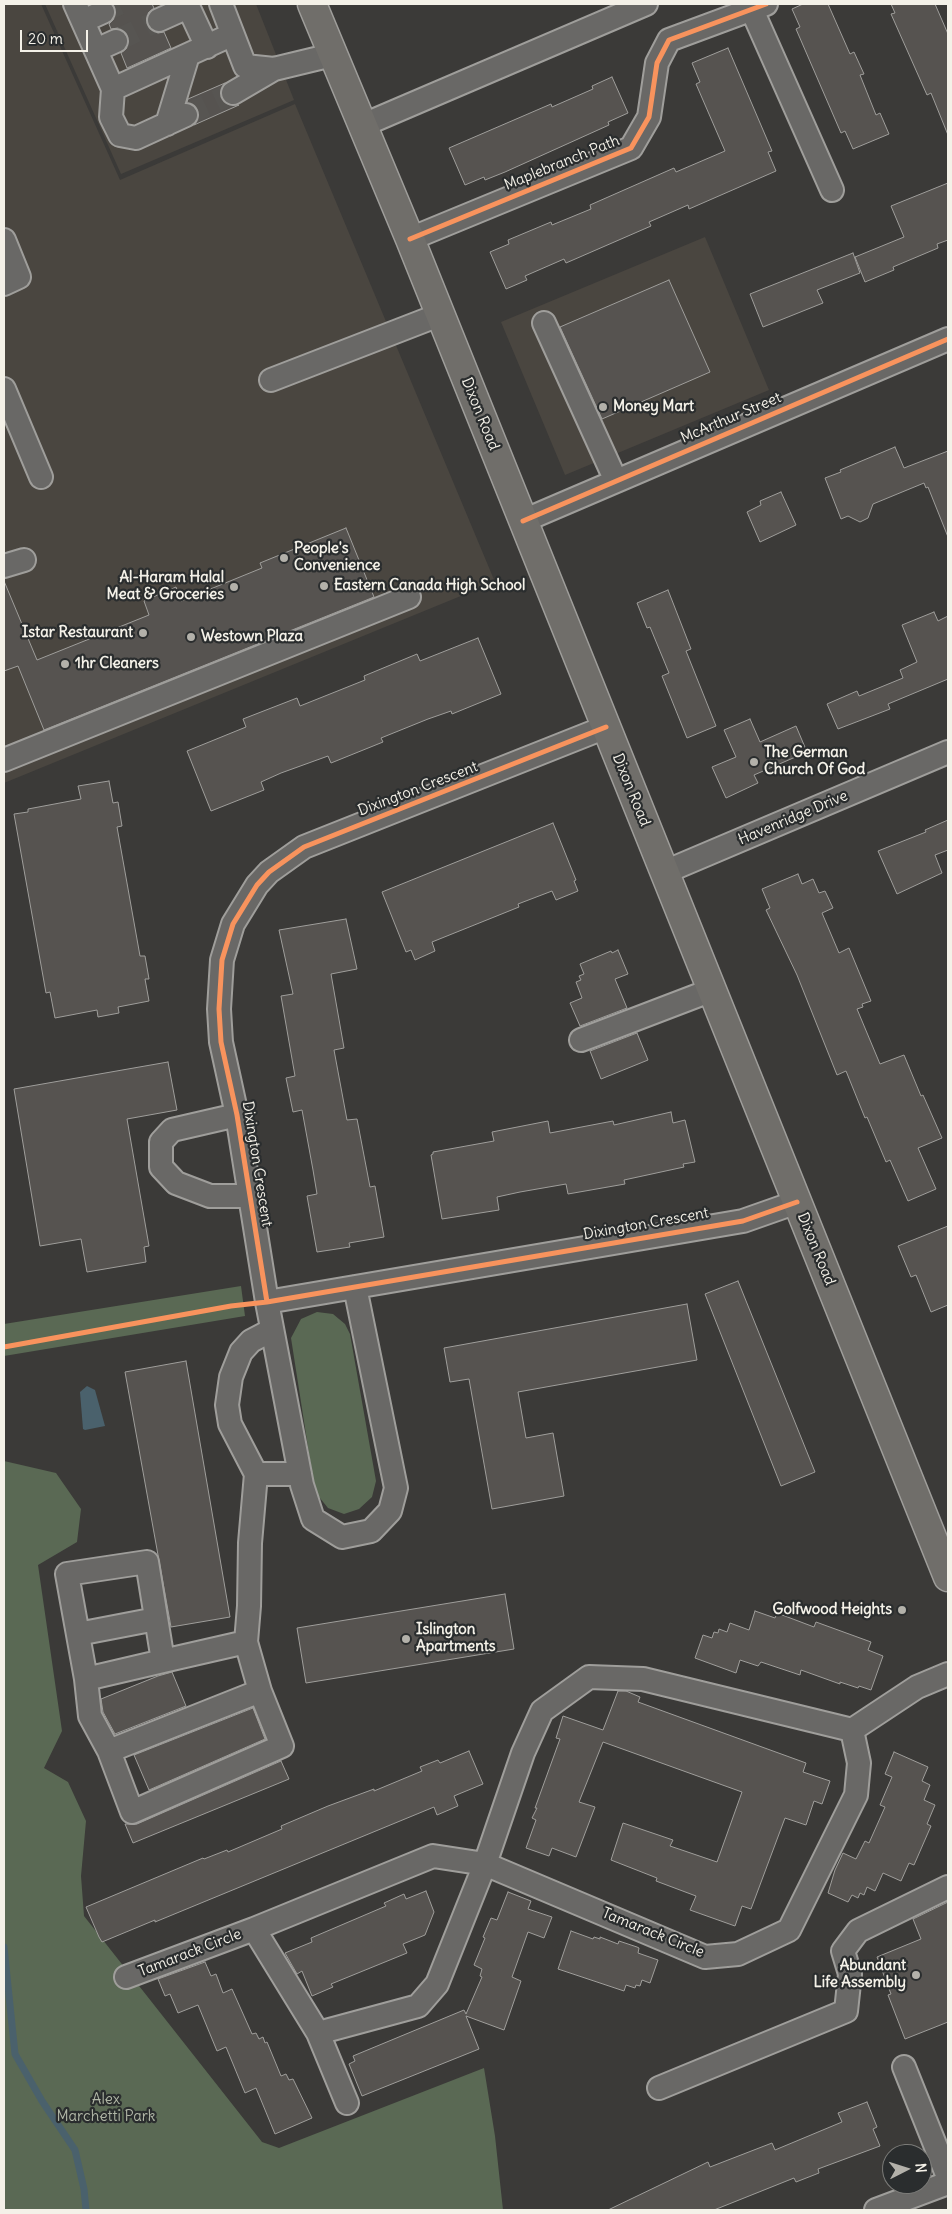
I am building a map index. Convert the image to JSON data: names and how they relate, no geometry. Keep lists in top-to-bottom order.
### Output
{
  "streets": {
    "main road": ["Dixon Road"],
    "street": [
      "Maplebranch Path",
      "McArthur Street",
      "Dixington Crescent",
      "Havenridge Drive",
      "Tamarack Circle"
    ]
  },
  "crossings": [
    ["Maplebranch Path", "Dixon Road"],
    ["Dixon Road", "McArthur Street"],
    ["Dixon Road", "Dixington Crescent"],
    ["Dixon Road", "Havenridge Drive"]
  ],
  "parks": ["Alex Marchetti Park"],
  "places": [
    "Money Mart",
    "People's Convenience",
    "Eastern Canada High School",
    "Al-Haram Halal Meat & Groceries",
    "Istar Restaurant",
    "Westown Plaza",
    "1hr Cleaners",
    "The German Church Of God",
    "Golfwood Heights",
    "Islington Apartments",
    "Abundant Life Assembly"
  ],
  "scale_bar": "20 m",
  "north": "right"
}
